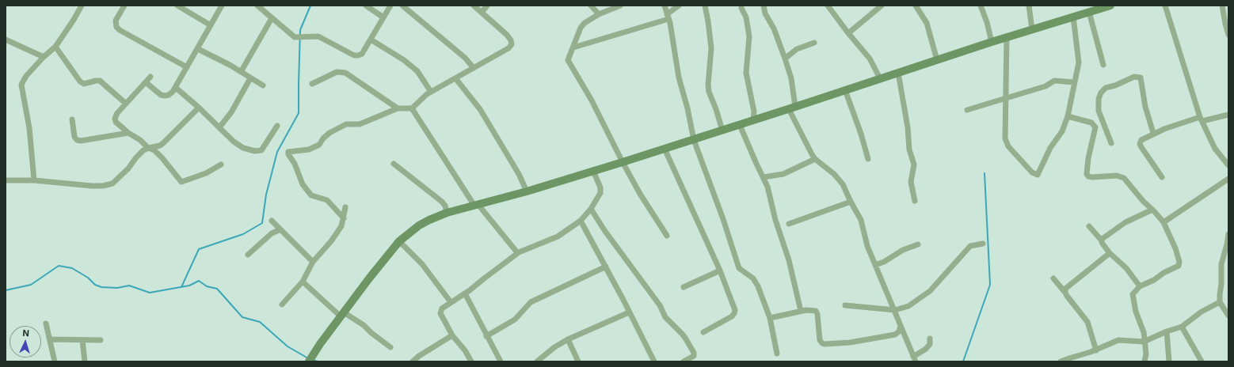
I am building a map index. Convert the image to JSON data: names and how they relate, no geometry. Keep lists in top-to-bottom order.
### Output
{
  "north": "top"
}
